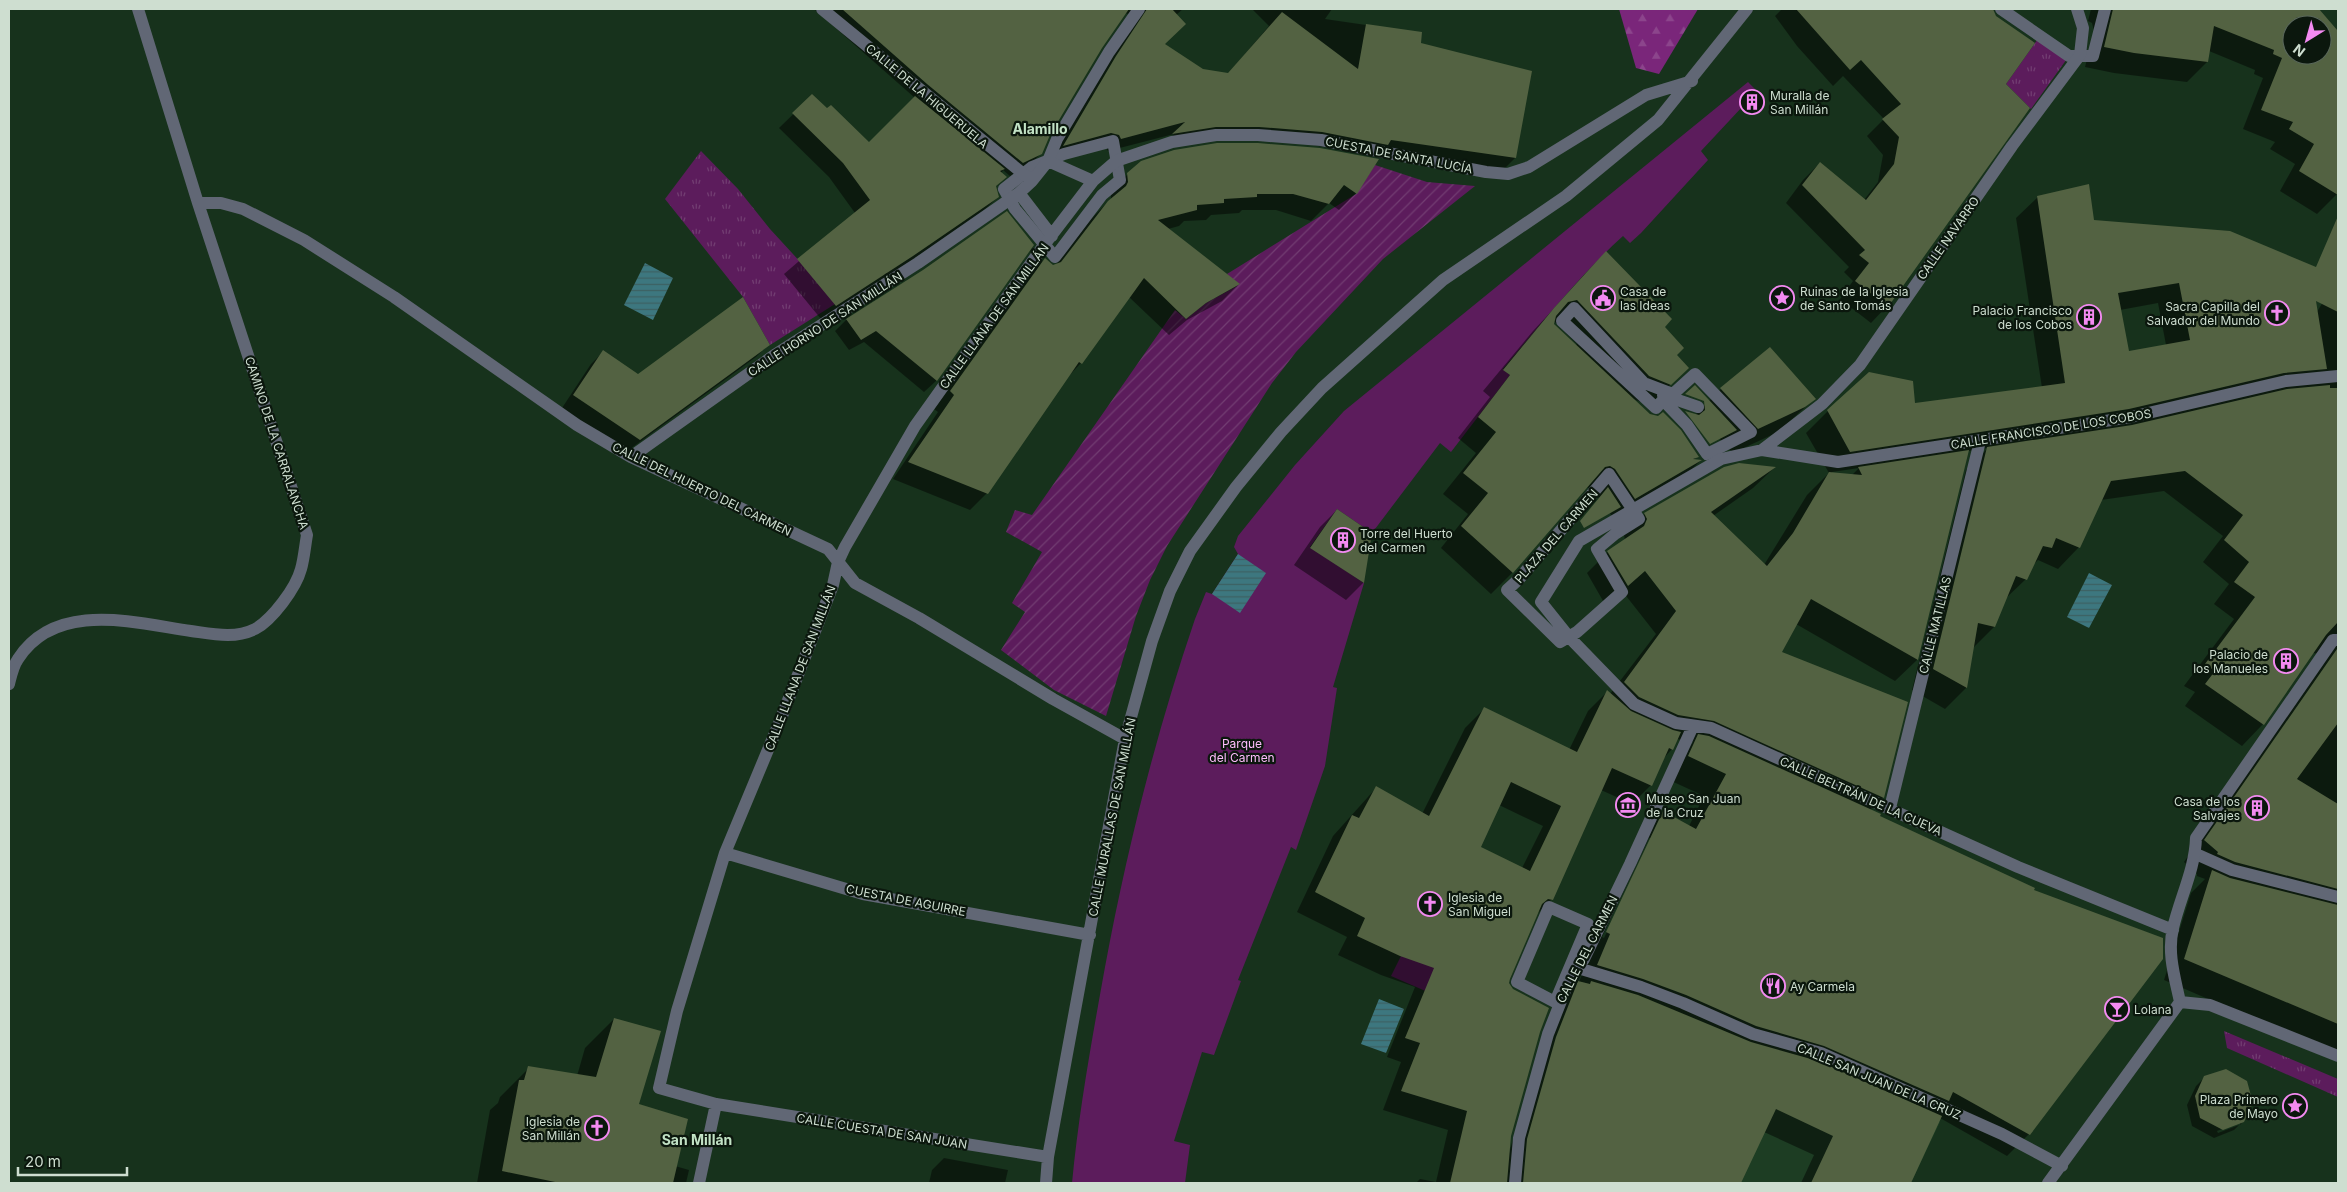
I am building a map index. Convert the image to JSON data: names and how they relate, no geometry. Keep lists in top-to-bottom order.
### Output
{
  "streets": {
    "street": [
      "CALLE DE LA HIGUERUELA",
      "CUESTA DE SANTA LUCÍA",
      "CALLE NAVARRO",
      "CALLE LLANA DE SAN MILLÁN",
      "CALLE HORNO DE SAN MILLÁN",
      "CALLE FRANCISCO DE LOS COBOS",
      "CAMINO DE LA CARRALANCHA",
      "CALLE DEL HUERTO DEL CARMEN",
      "PLAZA DEL CARMEN",
      "CALLE MATILLAS",
      "CALLE BELTRÁN DE LA CUEVA",
      "CALLE MURALLAS DE SAN MILLÁN",
      "CUESTA DE AGUIRRE",
      "CALLE DEL CARMEN",
      "CALLE SAN JUAN DE LA CRUZ",
      "CALLE CUESTA DE SAN JUAN"
    ]
  },
  "crossings": [
    ["CALLE DE LA HIGUERUELA", "CALLE HORNO DE SAN MILLÁN"],
    ["CUESTA DE SANTA LUCÍA", "CALLE LLANA DE SAN MILLÁN"],
    ["CUESTA DE SANTA LUCÍA", "CALLE MURALLAS DE SAN MILLÁN"],
    ["CALLE NAVARRO", "CALLE FRANCISCO DE LOS COBOS"],
    ["CALLE NAVARRO", "PLAZA DEL CARMEN"],
    ["CALLE LLANA DE SAN MILLÁN", "CALLE DEL HUERTO DEL CARMEN"],
    ["CALLE LLANA DE SAN MILLÁN", "CUESTA DE AGUIRRE"],
    ["CALLE LLANA DE SAN MILLÁN", "CALLE CUESTA DE SAN JUAN"],
    ["CALLE HORNO DE SAN MILLÁN", "CALLE DEL HUERTO DEL CARMEN"],
    ["CALLE FRANCISCO DE LOS COBOS", "PLAZA DEL CARMEN"],
    ["CALLE FRANCISCO DE LOS COBOS", "CALLE MATILLAS"],
    ["CAMINO DE LA CARRALANCHA", "CALLE DEL HUERTO DEL CARMEN"],
    ["CALLE DEL HUERTO DEL CARMEN", "CALLE MURALLAS DE SAN MILLÁN"],
    ["PLAZA DEL CARMEN", "CALLE BELTRÁN DE LA CUEVA"],
    ["CALLE MATILLAS", "CALLE BELTRÁN DE LA CUEVA"],
    ["CALLE BELTRÁN DE LA CUEVA", "CALLE DEL CARMEN"],
    ["CALLE MURALLAS DE SAN MILLÁN", "CUESTA DE AGUIRRE"],
    ["CALLE MURALLAS DE SAN MILLÁN", "CALLE CUESTA DE SAN JUAN"],
    ["CALLE DEL CARMEN", "CALLE SAN JUAN DE LA CRUZ"]
  ],
  "districts": ["Alamillo", "San Millán"],
  "parks": ["Parque del Carmen"],
  "places": {
    "building": [
      "Muralla de San Millán",
      "Palacio Francisco de los Cobos",
      "Torre del Huerto del Carmen",
      "Palacio de los Manueles",
      "Casa de los Salvajes"
    ],
    "public building": ["Casa de las Ideas"],
    "place": ["Ruinas de la Iglesia de Santo Tomás", "Plaza Primero de Mayo"],
    "church": ["Sacra Capilla del Salvador del Mundo", "Iglesia de San Miguel", "Iglesia de San Millán"],
    "museum": ["Museo San Juan de la Cruz"],
    "restaurant": ["Ay Carmela"],
    "bar": ["Lolana"]
  },
  "scale_bar": "20 m",
  "north": "bottom left"
}
